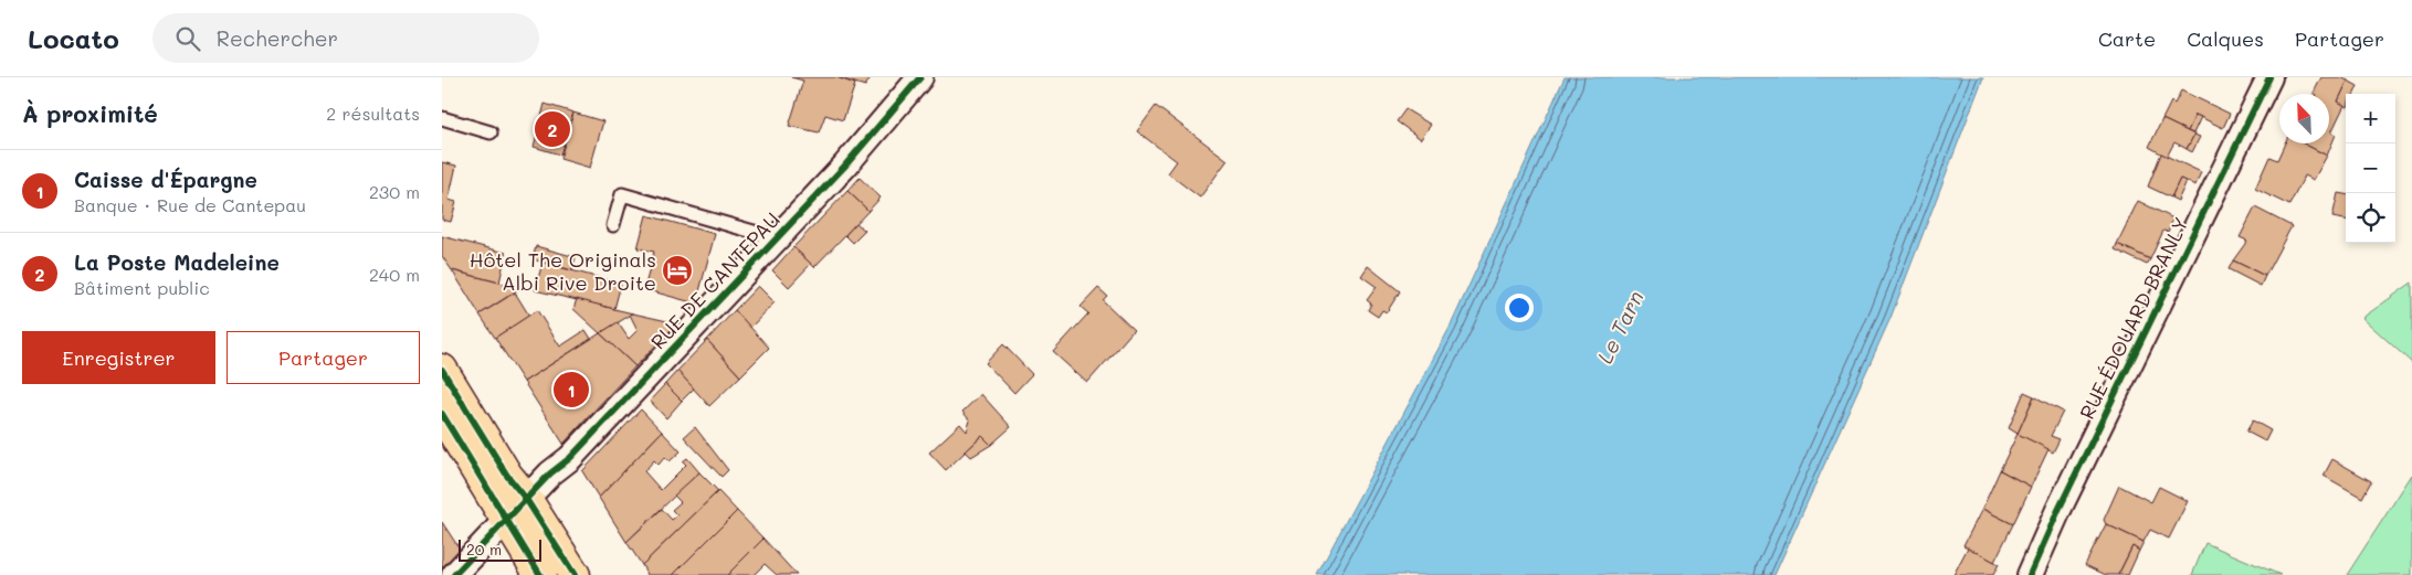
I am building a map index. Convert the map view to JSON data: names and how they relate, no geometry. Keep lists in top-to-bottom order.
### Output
{
  "streets": {
    "street": ["RUE DE CANTEPAU", "RUE ÉDOUARD BRANLY"]
  },
  "water": ["Le Tarn"],
  "places": {
    "hotel": ["Hôtel The Originals Albi Rive Droite"]
  },
  "scale_bar": "20 m",
  "north": "top left",
  "page": {
    "header": "Locato",
    "search": "Rechercher",
    "nav": ["Carte", "Calques", "Partager"],
    "heading": ["À proximité", "2 résultats"],
    "map_buttons": ["+", "−"],
    "pins": ["2", "1"],
    "list": [
      {
        "mark": "1",
        "name": "Caisse d'Épargne",
        "note": "Banque · Rue de Cantepau",
        "value": "230 m"
      },
      {
        "mark": "2",
        "name": "La Poste Madeleine",
        "note": "Bâtiment public",
        "value": "240 m"
      }
    ],
    "buttons": ["Enregistrer", "Partager"],
    "scale": "20 m"
  }
}
